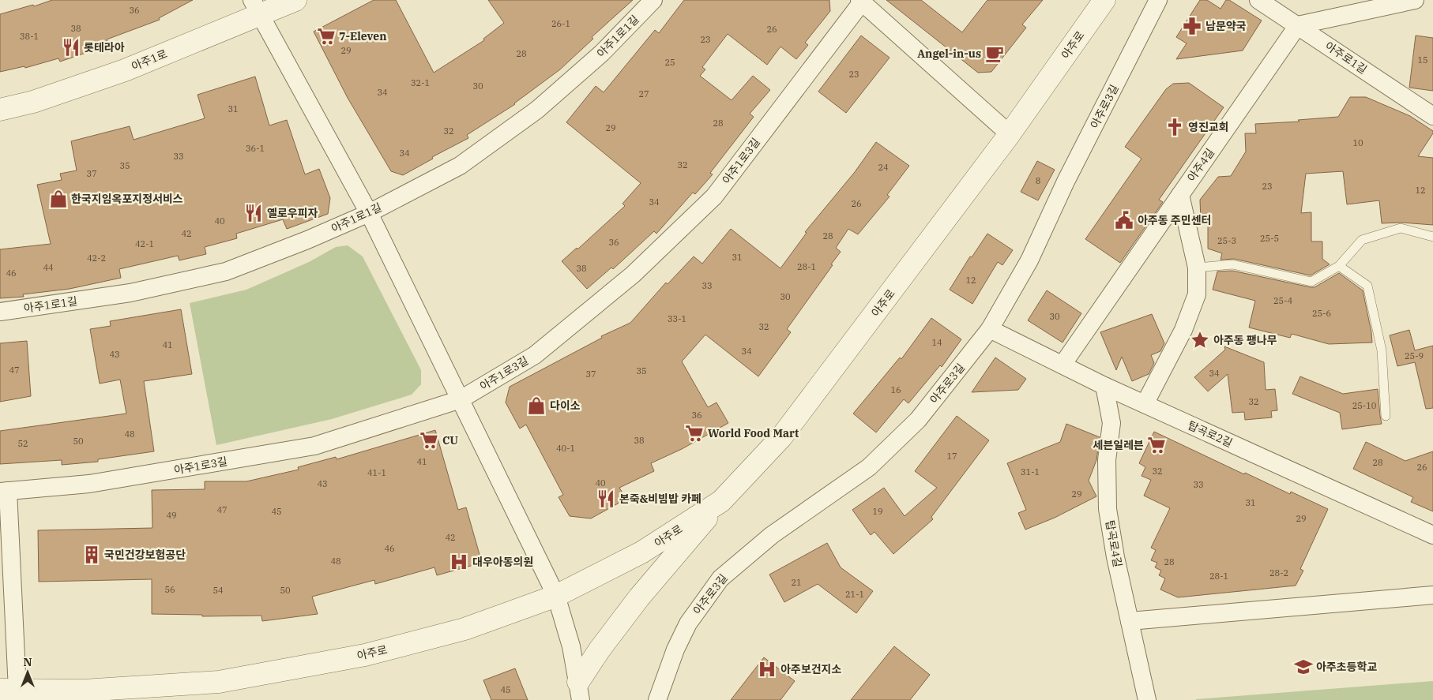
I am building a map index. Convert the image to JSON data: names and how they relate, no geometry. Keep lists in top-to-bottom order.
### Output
{
  "streets": {
    "street": [
      "아주1로1길",
      "아주로",
      "아주로1길",
      "아주1로",
      "아주로3길",
      "아주1로3길",
      "아주4길",
      "탑곡로2길",
      "탑곡로4길"
    ]
  },
  "crossings": [
    ["아주로1길", "아주4길"],
    ["아주로3길", "탑곡로2길"],
    ["아주4길", "탑곡로2길"],
    ["탑곡로2길", "탑곡로4길"]
  ],
  "places": {
    "pharmacy": ["남문약국"],
    "supermarket": [
      "7-Eleven",
      "World Food Mart",
      "CU",
      "세븐일레븐"
    ],
    "restaurant": ["롯테라아", "옐로우피자", "본죽&비빔밥 카페"],
    "cafe": ["Angel-in-us"],
    "church": ["영진교회"],
    "shop": ["한국지임옥포지정서비스", "다이소"],
    "public building": ["아주동 주민센터"],
    "place": ["아주동 팽나무"],
    "building": ["국민건강보험공단"],
    "hospital": ["대우아동의원", "아주보건지소"],
    "school or university": ["아주초등학교"]
  },
  "house_numbers": [
    "36",
    "26-1",
    "38",
    "26",
    "38-1",
    "23",
    "29",
    "28",
    "15",
    "25",
    "23",
    "32-1",
    "30",
    "34",
    "27",
    "31",
    "28",
    "29",
    "32",
    "10",
    "36-1",
    "34",
    "33",
    "32",
    "35",
    "24",
    "37",
    "8",
    "23",
    "12",
    "34",
    "26",
    "40",
    "42",
    "28",
    "25-5",
    "25-3",
    "36",
    "42-1",
    "31",
    "42-2",
    "28-1",
    "44",
    "38",
    "46",
    "12",
    "33",
    "30",
    "25-4",
    "25-6",
    "30",
    "33-1",
    "32",
    "14",
    "41",
    "34",
    "43",
    "25-9",
    "47",
    "35",
    "34",
    "37",
    "16",
    "32",
    "25-10",
    "36",
    "48",
    "38",
    "50",
    "52",
    "40-1",
    "17",
    "41",
    "28",
    "26",
    "32",
    "31-1",
    "41-1",
    "40",
    "43",
    "33",
    "29",
    "31",
    "47",
    "45",
    "19",
    "49",
    "29",
    "42",
    "46",
    "48",
    "28",
    "28-2",
    "28-1",
    "21",
    "56",
    "54",
    "50",
    "21-1",
    "45"
  ],
  "north": "top"
}
